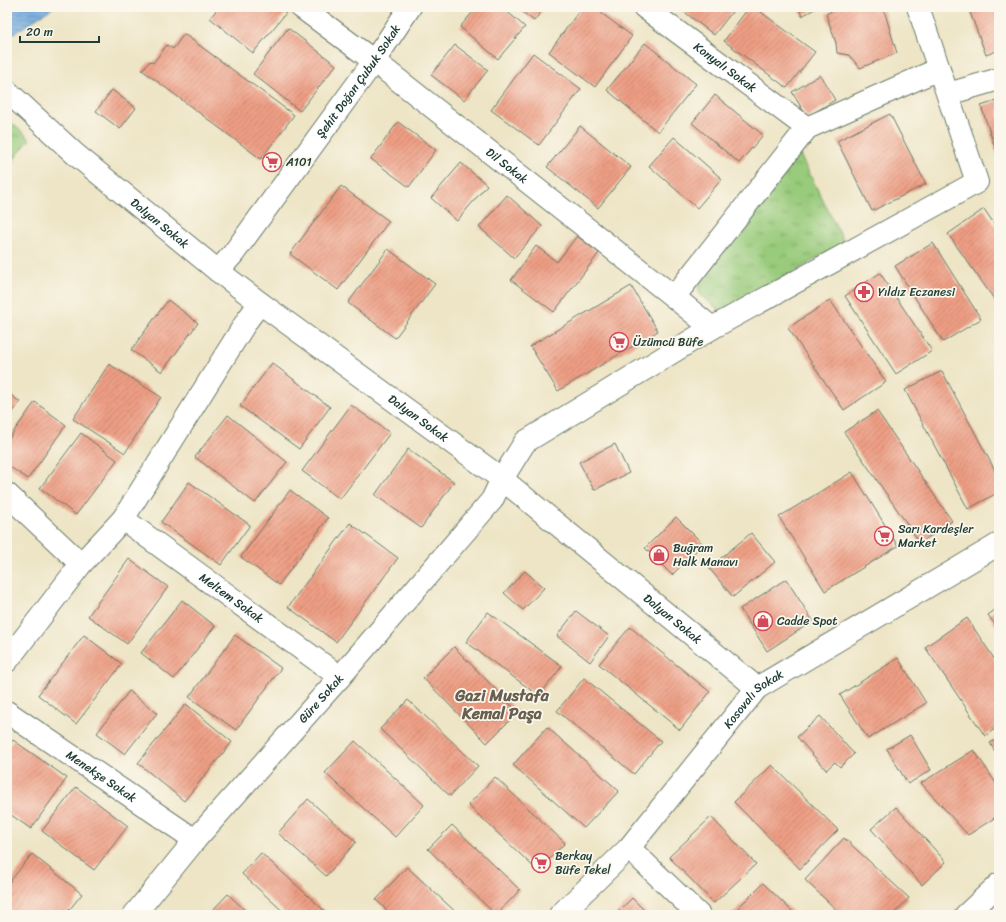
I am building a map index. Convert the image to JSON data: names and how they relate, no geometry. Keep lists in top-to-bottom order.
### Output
{
  "streets": {
    "street": [
      "Konyalı Sokak",
      "Şehit Doğan Çubuk Sokak",
      "Dil Sokak",
      "Dalyan Sokak",
      "Meltem Sokak",
      "Güre Sokak",
      "Kosovalı Sokak",
      "Menekşe Sokak"
    ]
  },
  "crossings": [
    ["Şehit Doğan Çubuk Sokak", "Dil Sokak"],
    ["Şehit Doğan Çubuk Sokak", "Dalyan Sokak"],
    ["Dil Sokak", "Güre Sokak"],
    ["Dalyan Sokak", "Güre Sokak"],
    ["Dalyan Sokak", "Kosovalı Sokak"],
    ["Meltem Sokak", "Güre Sokak"],
    ["Güre Sokak", "Menekşe Sokak"]
  ],
  "districts": ["Gazi Mustafa Kemal Paşa"],
  "places": {
    "supermarket": [
      "A101",
      "Üzümcü Büfe",
      "Sarı Kardeşler Market",
      "Berkay Büfe Tekel"
    ],
    "pharmacy": ["Yıldız Eczanesi"],
    "shop": ["Buğram Halk Manavı", "Cadde Spot"]
  },
  "scale_bar": "20 m"
}
